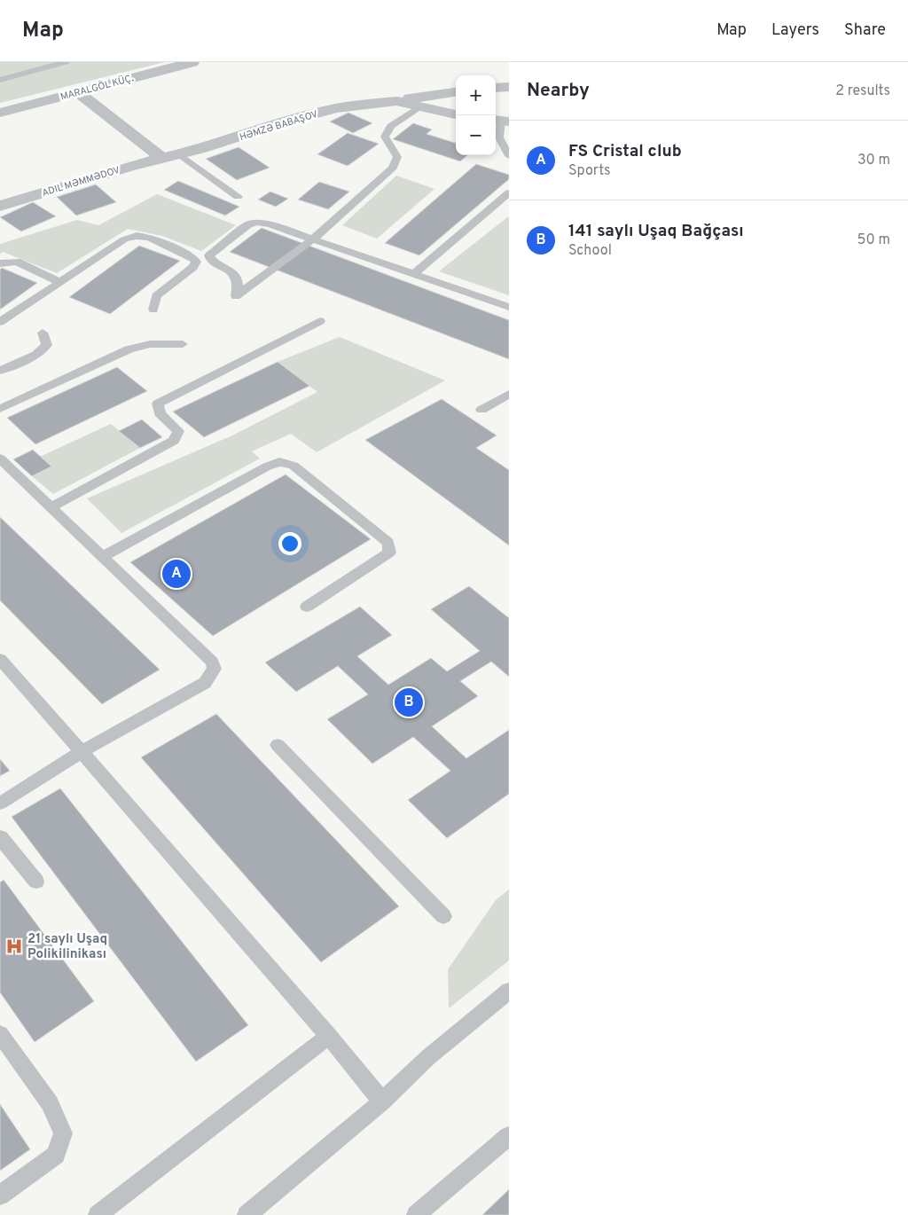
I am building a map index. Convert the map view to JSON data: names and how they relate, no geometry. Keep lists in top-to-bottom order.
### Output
{
  "streets": {
    "street": ["MARALGÖL KÜÇ.", "HƏMZƏ BABAŞOV", "ADIL MƏMMƏDOV"]
  },
  "crossings": [
    ["HƏMZƏ BABAŞOV", "ADIL MƏMMƏDOV"]
  ],
  "places": {
    "hospital": ["21 saylı Uşaq Polikilinikası"]
  },
  "page": {
    "header": "Map",
    "nav": ["Map", "Layers", "Share"],
    "heading": ["Nearby", "2 results"],
    "map_buttons": ["+", "−"],
    "list": [
      {
        "mark": "A",
        "name": "FS Cristal club",
        "note": "Sports",
        "value": "30 m"
      },
      {
        "mark": "B",
        "name": "141 saylı Uşaq Bağçası",
        "note": "School",
        "value": "50 m"
      }
    ],
    "pins": ["A", "B"]
  }
}
